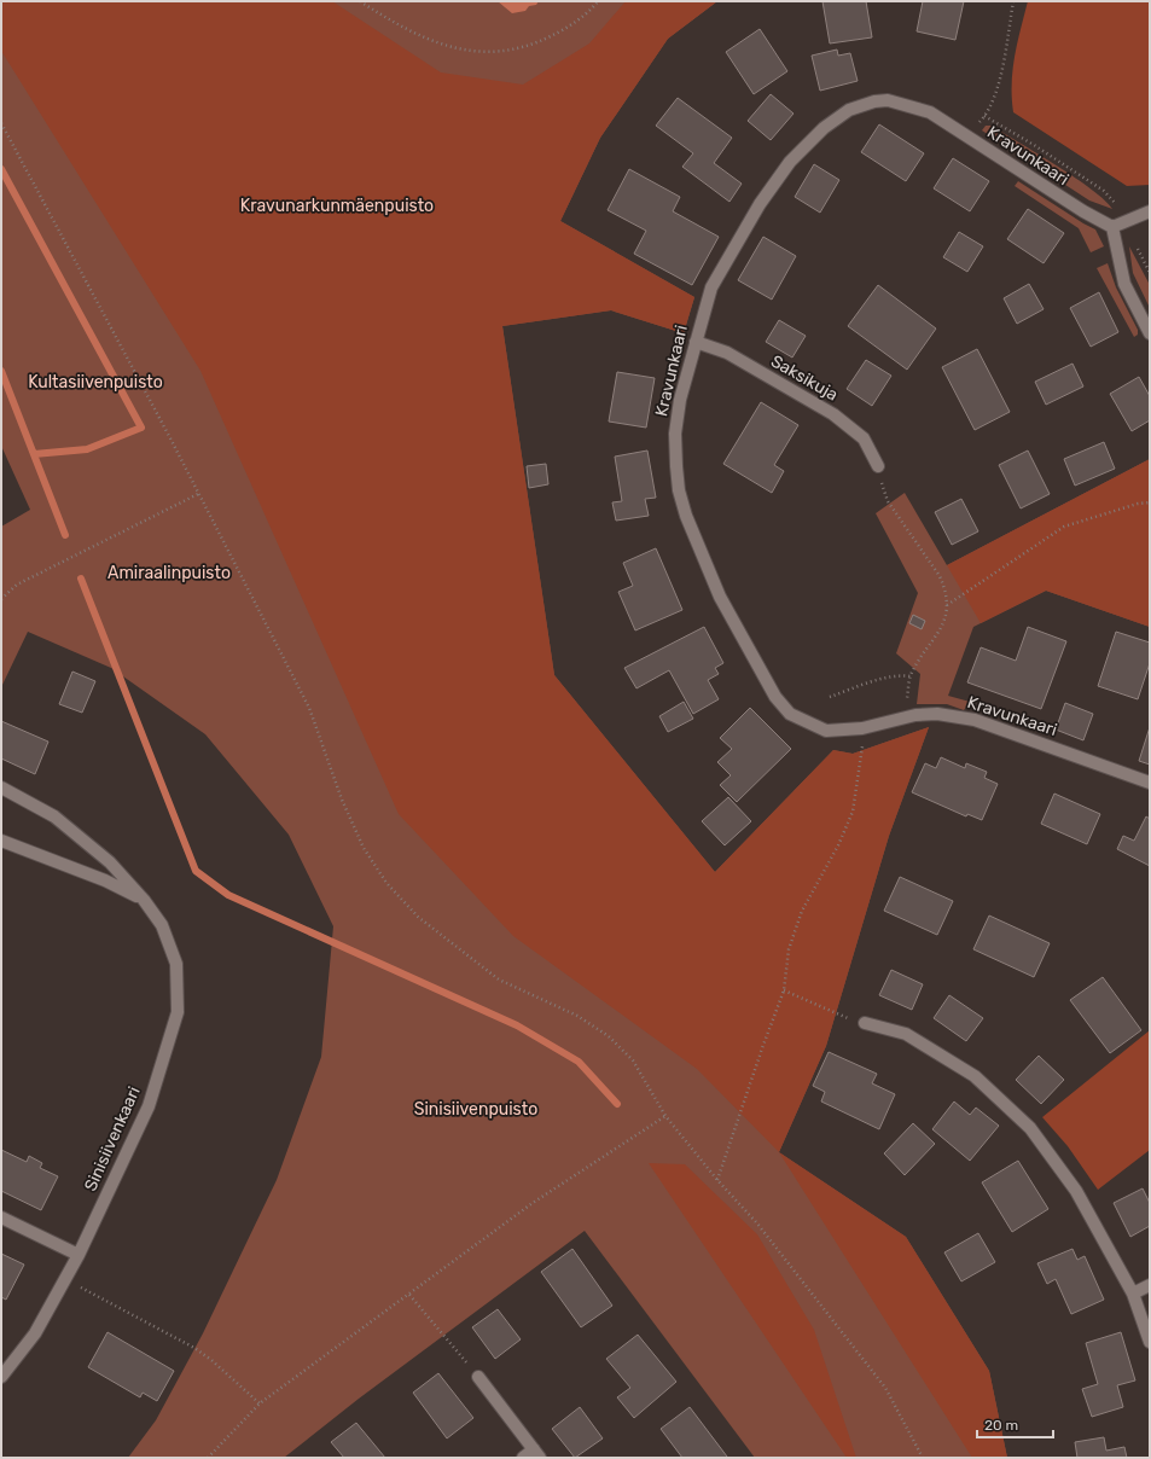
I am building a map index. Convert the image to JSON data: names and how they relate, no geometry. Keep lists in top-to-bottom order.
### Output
{
  "streets": {
    "street": ["Kravunkaari", "Saksikuja", "Sinisiivenkaari"]
  },
  "crossings": [
    ["Kravunkaari", "Saksikuja"]
  ],
  "parks": [
    "Kravunarkunmäenpuisto",
    "Kultasiivenpuisto",
    "Amiraalinpuisto",
    "Sinisiivenpuisto"
  ],
  "scale_bar": "20 m"
}
